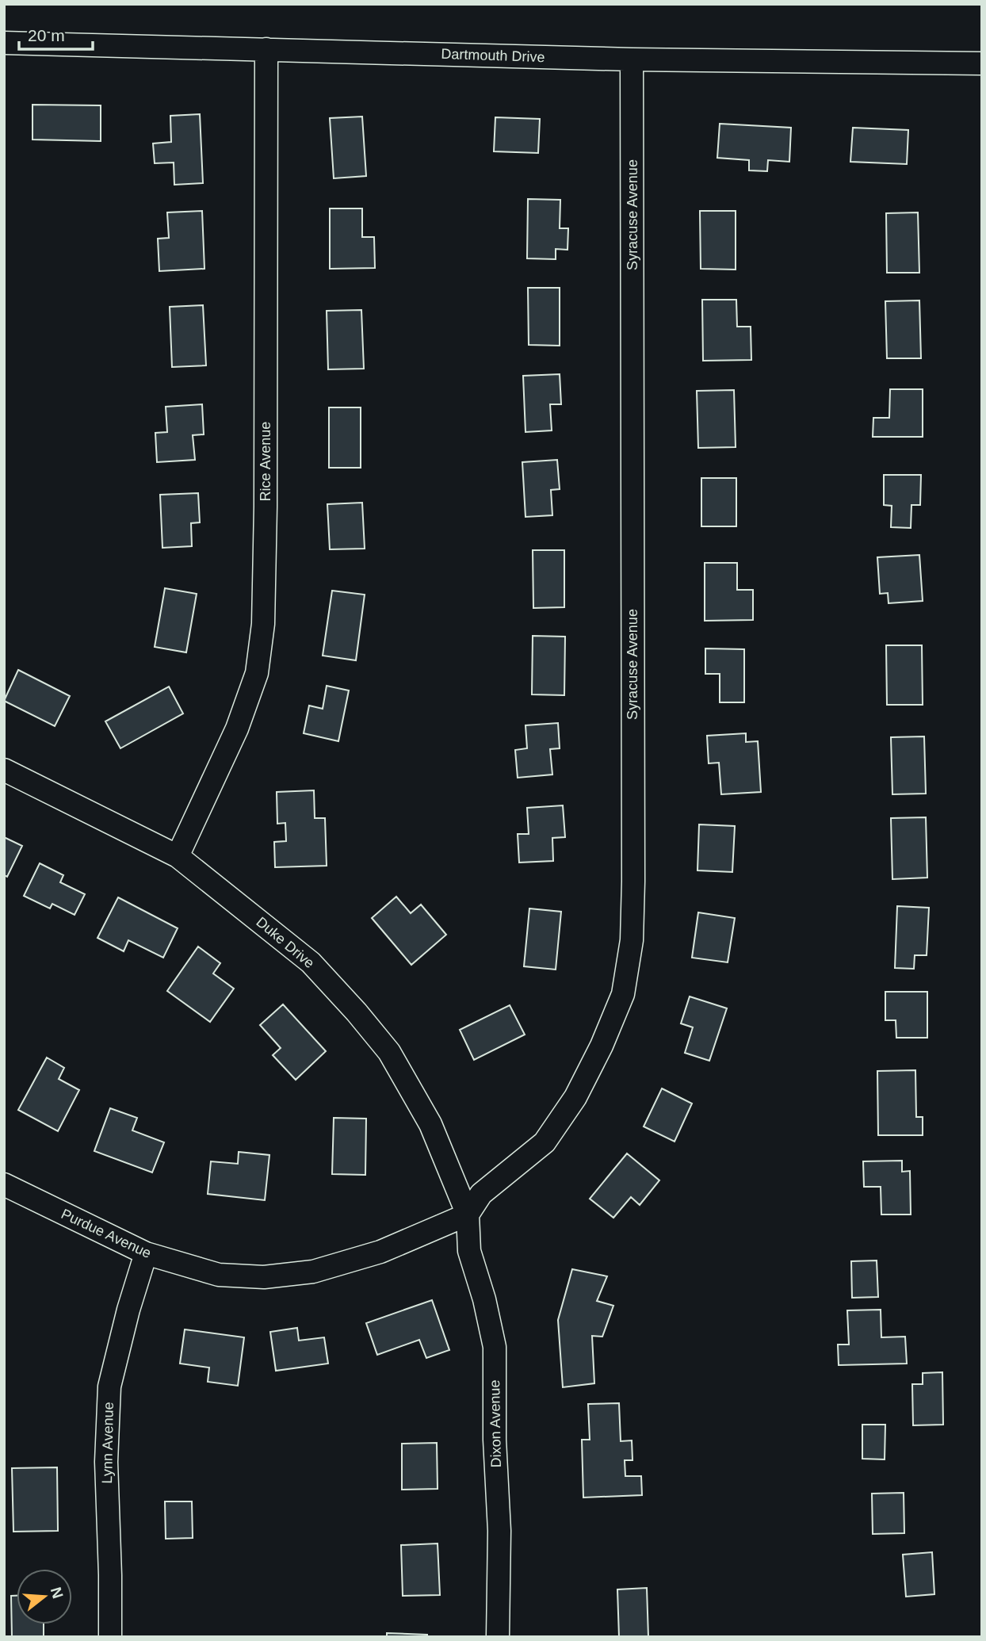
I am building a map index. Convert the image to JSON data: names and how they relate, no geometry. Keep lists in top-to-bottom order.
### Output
{
  "streets": {
    "street": [
      "Dartmouth Drive",
      "Syracuse Avenue",
      "Rice Avenue",
      "Duke Drive",
      "Purdue Avenue",
      "Dixon Avenue",
      "Lynn Avenue"
    ]
  },
  "crossings": [
    ["Dartmouth Drive", "Syracuse Avenue"],
    ["Dartmouth Drive", "Rice Avenue"],
    ["Syracuse Avenue", "Duke Drive"],
    ["Syracuse Avenue", "Purdue Avenue"],
    ["Syracuse Avenue", "Dixon Avenue"],
    ["Rice Avenue", "Duke Drive"],
    ["Duke Drive", "Purdue Avenue"],
    ["Duke Drive", "Dixon Avenue"],
    ["Purdue Avenue", "Dixon Avenue"],
    ["Purdue Avenue", "Lynn Avenue"]
  ],
  "scale_bar": "20 m",
  "north": "right"
}
